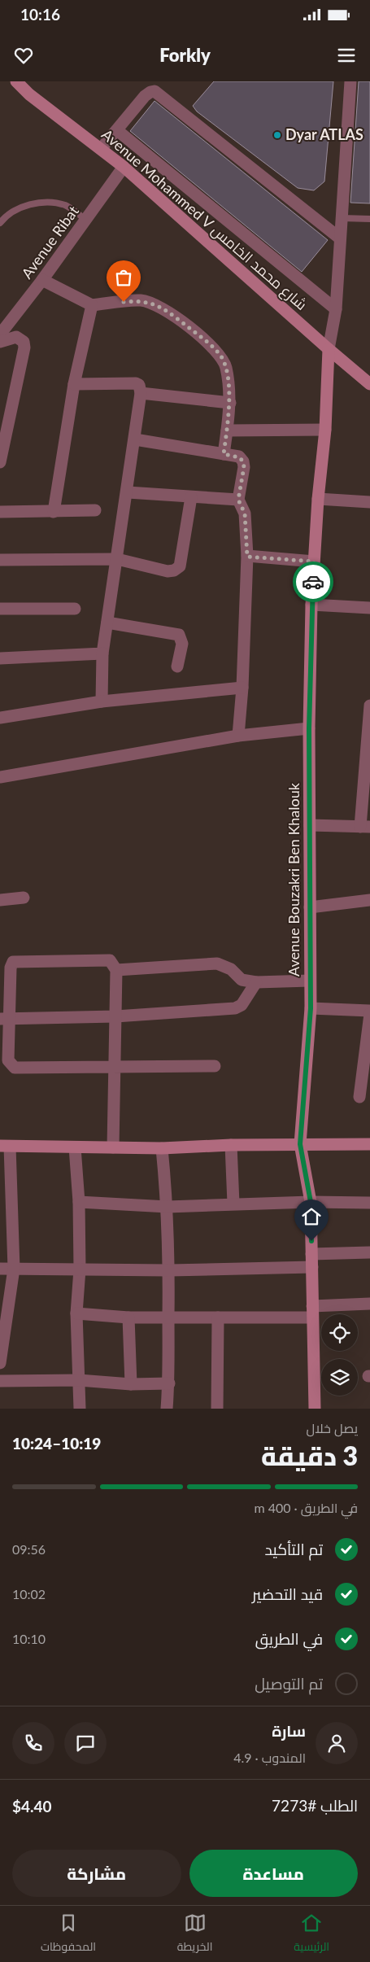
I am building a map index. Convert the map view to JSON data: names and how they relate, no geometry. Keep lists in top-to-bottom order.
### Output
{
  "streets": {
    "street": ["Avenue Mohammed V شارع محمد الخامس", "Avenue Ribat", "Avenue Bouzakri Ben Khalouk"]
  },
  "crossings": [
    ["Avenue Mohammed V شارع محمد الخامس", "Avenue Ribat"],
    ["Avenue Mohammed V شارع محمد الخامس", "Avenue Bouzakri Ben Khalouk"]
  ],
  "places": ["Dyar ATLAS"],
  "page": {
    "status": "10:16",
    "header": "Forkly",
    "heading": ["3 دقيقة", "يصل خلال", "10:19–10:24"],
    "panel": [
      "سارة",
      "المندوب · 4.9",
      "الطلب #7273",
      "$4.40"
    ],
    "bar": "في الطريق · 400 m",
    "list": [
      ["تم التأكيد", "09:56"],
      ["قيد التحضير", "10:02"],
      ["في الطريق", "10:10"],
      "تم التوصيل"
    ],
    "buttons": ["مساعدة", "مشاركة"],
    "tabs": ["الرئيسية", "الخريطة", "المحفوظات"]
  }
}
